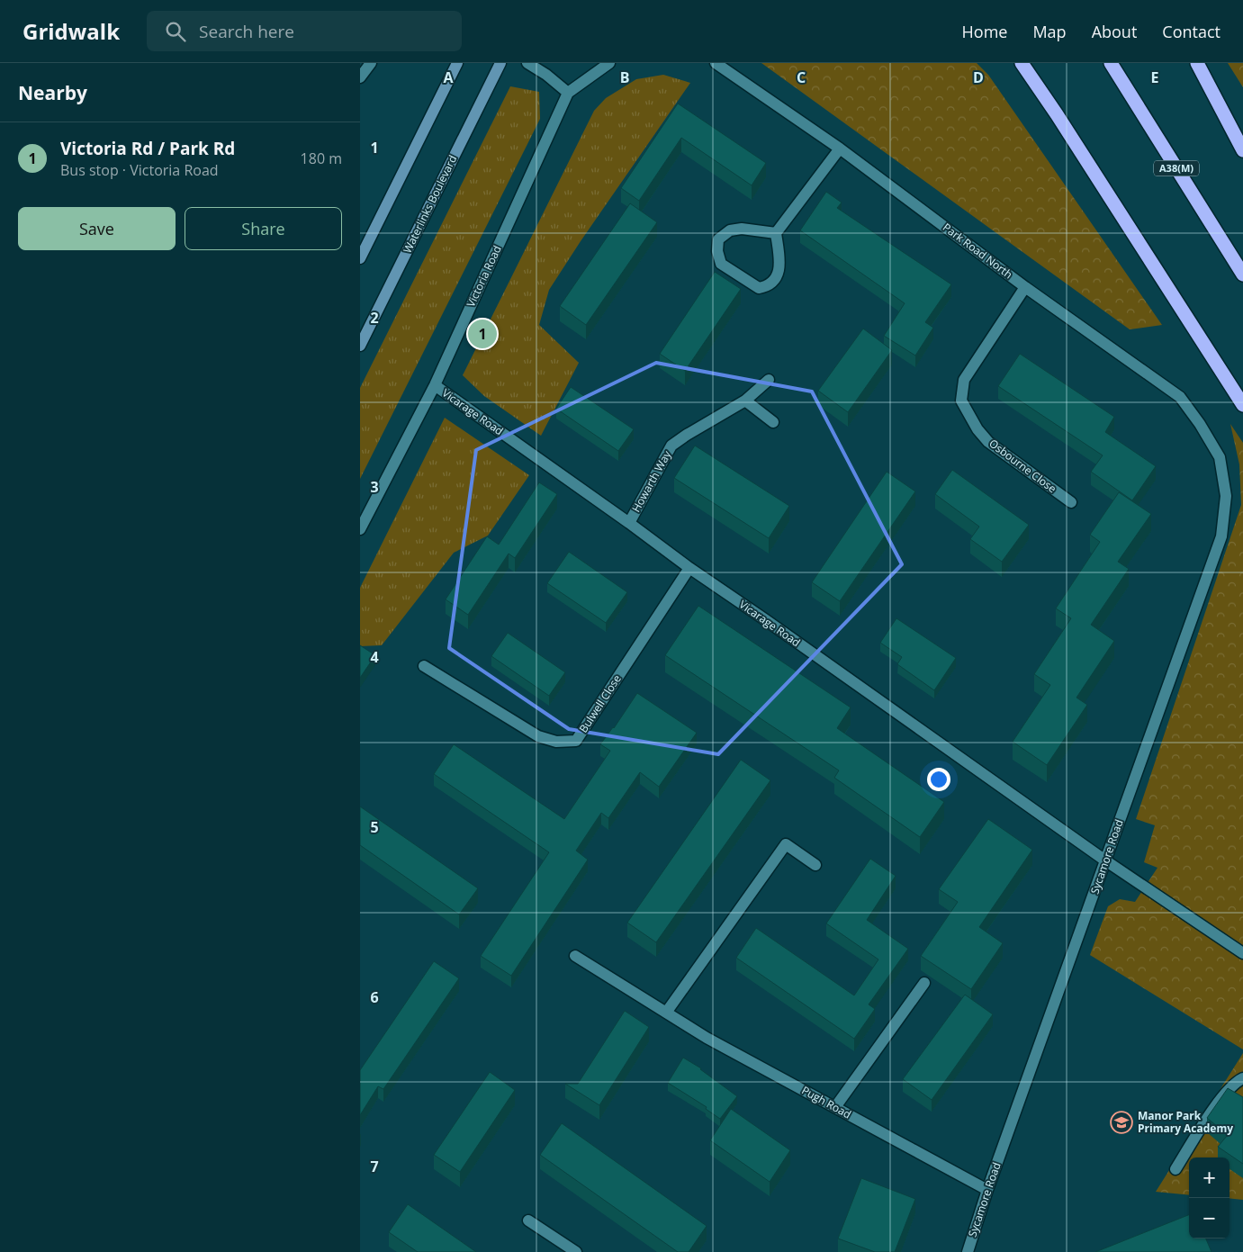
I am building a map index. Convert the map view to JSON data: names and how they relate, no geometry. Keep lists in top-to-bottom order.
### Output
{
  "streets": {
    "highway": ["A38(M)"],
    "main road": ["Waterlinks Boulevard"],
    "street": [
      "Park Road North",
      "Victoria Road",
      "Vicarage Road",
      "Osbourne Close",
      "Howarth Way",
      "Bulwell Close",
      "Sycamore Road",
      "Pugh Road"
    ]
  },
  "crossings": [
    ["Park Road North", "Osbourne Close"],
    ["Park Road North", "Sycamore Road"],
    ["Victoria Road", "Vicarage Road"],
    ["Vicarage Road", "Howarth Way"],
    ["Vicarage Road", "Bulwell Close"],
    ["Vicarage Road", "Sycamore Road"],
    ["Sycamore Road", "Pugh Road"]
  ],
  "places": {
    "school or university": ["Manor Park Primary Academy"]
  },
  "page": {
    "header": "Gridwalk",
    "search": "Search here",
    "nav": [
      "Home",
      "Map",
      "About",
      "Contact"
    ],
    "heading": "Nearby",
    "list": [
      {
        "mark": "1",
        "name": "Victoria Rd / Park Rd",
        "note": "Bus stop · Victoria Road",
        "value": "180 m"
      }
    ],
    "buttons": ["Save", "Share"],
    "pins": "1",
    "map_buttons": ["+", "−"]
  },
  "grid": {
    "columns": [
      "A",
      "B",
      "C",
      "D",
      "E"
    ],
    "rows": [
      "1",
      "2",
      "3",
      "4",
      "5",
      "6",
      "7"
    ]
  }
}
